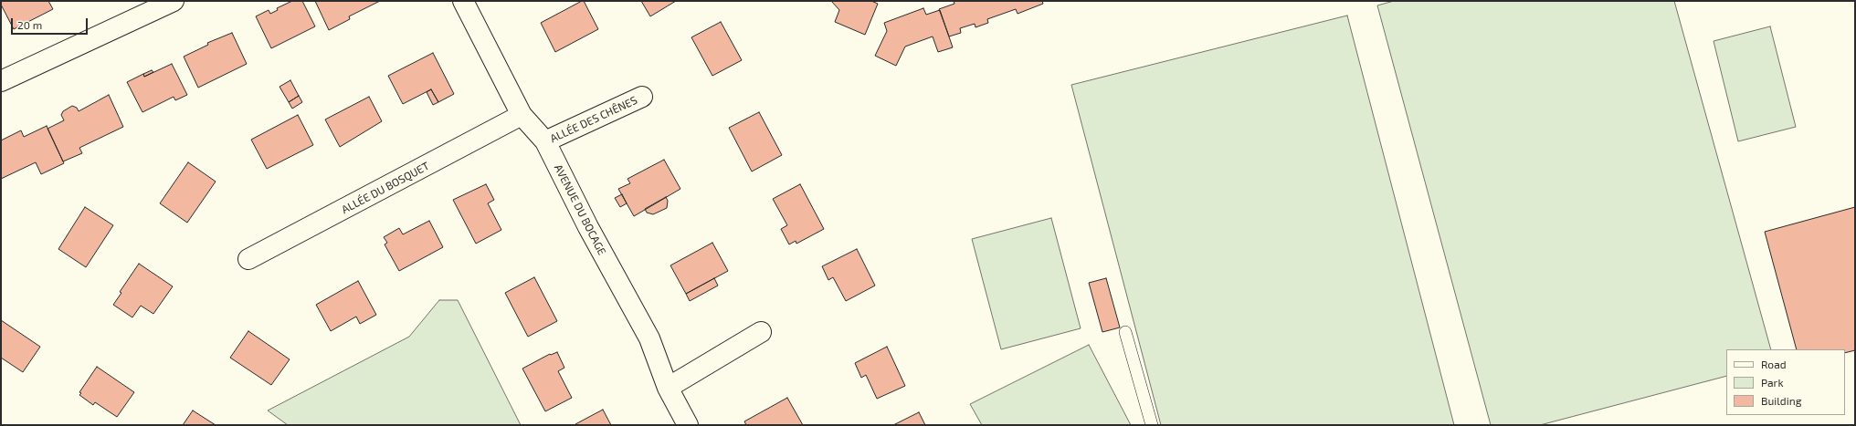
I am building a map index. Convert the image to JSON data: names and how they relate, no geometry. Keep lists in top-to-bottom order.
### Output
{
  "streets": {
    "street": ["ALLÉE DES CHÊNES", "ALLÉE DU BOSQUET", "AVENUE DU BOCAGE"]
  },
  "crossings": [
    ["ALLÉE DES CHÊNES", "AVENUE DU BOCAGE"],
    ["ALLÉE DU BOSQUET", "AVENUE DU BOCAGE"]
  ],
  "legend": ["Road", "Park", "Building"],
  "scale_bar": "20 m"
}
